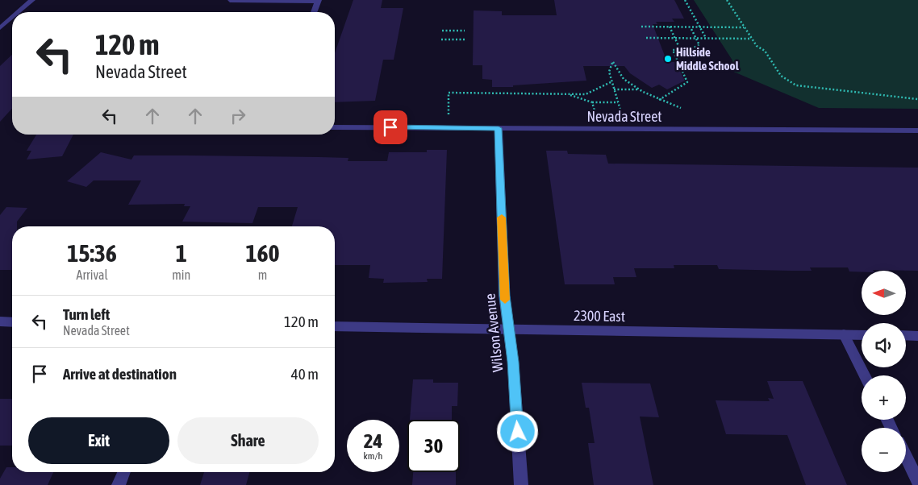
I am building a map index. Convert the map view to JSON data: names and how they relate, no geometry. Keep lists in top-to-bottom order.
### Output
{
  "streets": {
    "street": ["Nevada Street", "2300 East", "Wilson Avenue"]
  },
  "crossings": [
    ["Nevada Street", "Wilson Avenue"],
    ["2300 East", "Wilson Avenue"]
  ],
  "places": ["Hillside Middle School"],
  "north": "left",
  "page": {
    "turn": ["120 m", "Nevada Street"],
    "eta": [
      "15:36",
      "Arrival",
      "1",
      "min",
      "160",
      "m"
    ],
    "map_buttons": ["+", "−"],
    "list": [
      {
        "name": "Turn left",
        "note": "Nevada Street",
        "value": "120 m"
      },
      {
        "name": "Arrive at destination",
        "value": "40 m"
      }
    ],
    "buttons": ["Exit", "Share"],
    "speed": "24 km/h",
    "limit": "30"
  }
}
